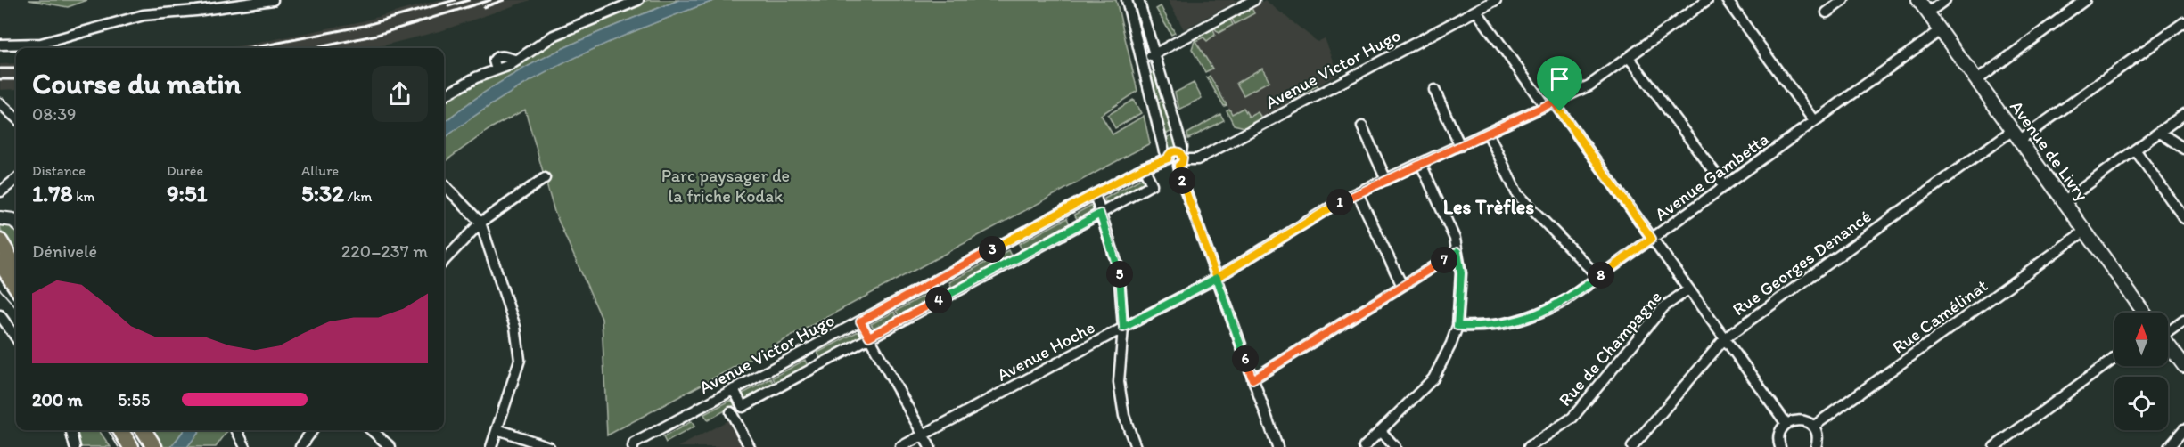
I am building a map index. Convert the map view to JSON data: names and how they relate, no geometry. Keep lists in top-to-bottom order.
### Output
{
  "streets": {
    "street": [
      "Avenue Victor Hugo",
      "Avenue de Livry",
      "Avenue Gambetta",
      "Rue Georges Denancé",
      "Rue Camélinat",
      "Rue de Champagne",
      "Avenue Hoche"
    ]
  },
  "crossings": [
    ["Avenue de Livry", "Avenue Gambetta"],
    ["Avenue de Livry", "Rue Georges Denancé"],
    ["Avenue de Livry", "Rue Camélinat"]
  ],
  "districts": ["Les Trèfles"],
  "parks": ["Parc paysager de la friche Kodak"],
  "north": "top",
  "page": {
    "heading": ["Course du matin", "08:39"],
    "stats": [
      ["Distance", "1.78 km"],
      ["Durée", "9:51"],
      ["Allure", "5:32 /km"]
    ],
    "pins": [
      "2",
      "1",
      "3",
      "7",
      "5",
      "8",
      "4",
      "6"
    ],
    "chart": ["Dénivelé", "220–237 m"],
    "list": [
      {
        "name": "200 m",
        "note": "5:55"
      }
    ]
  }
}
